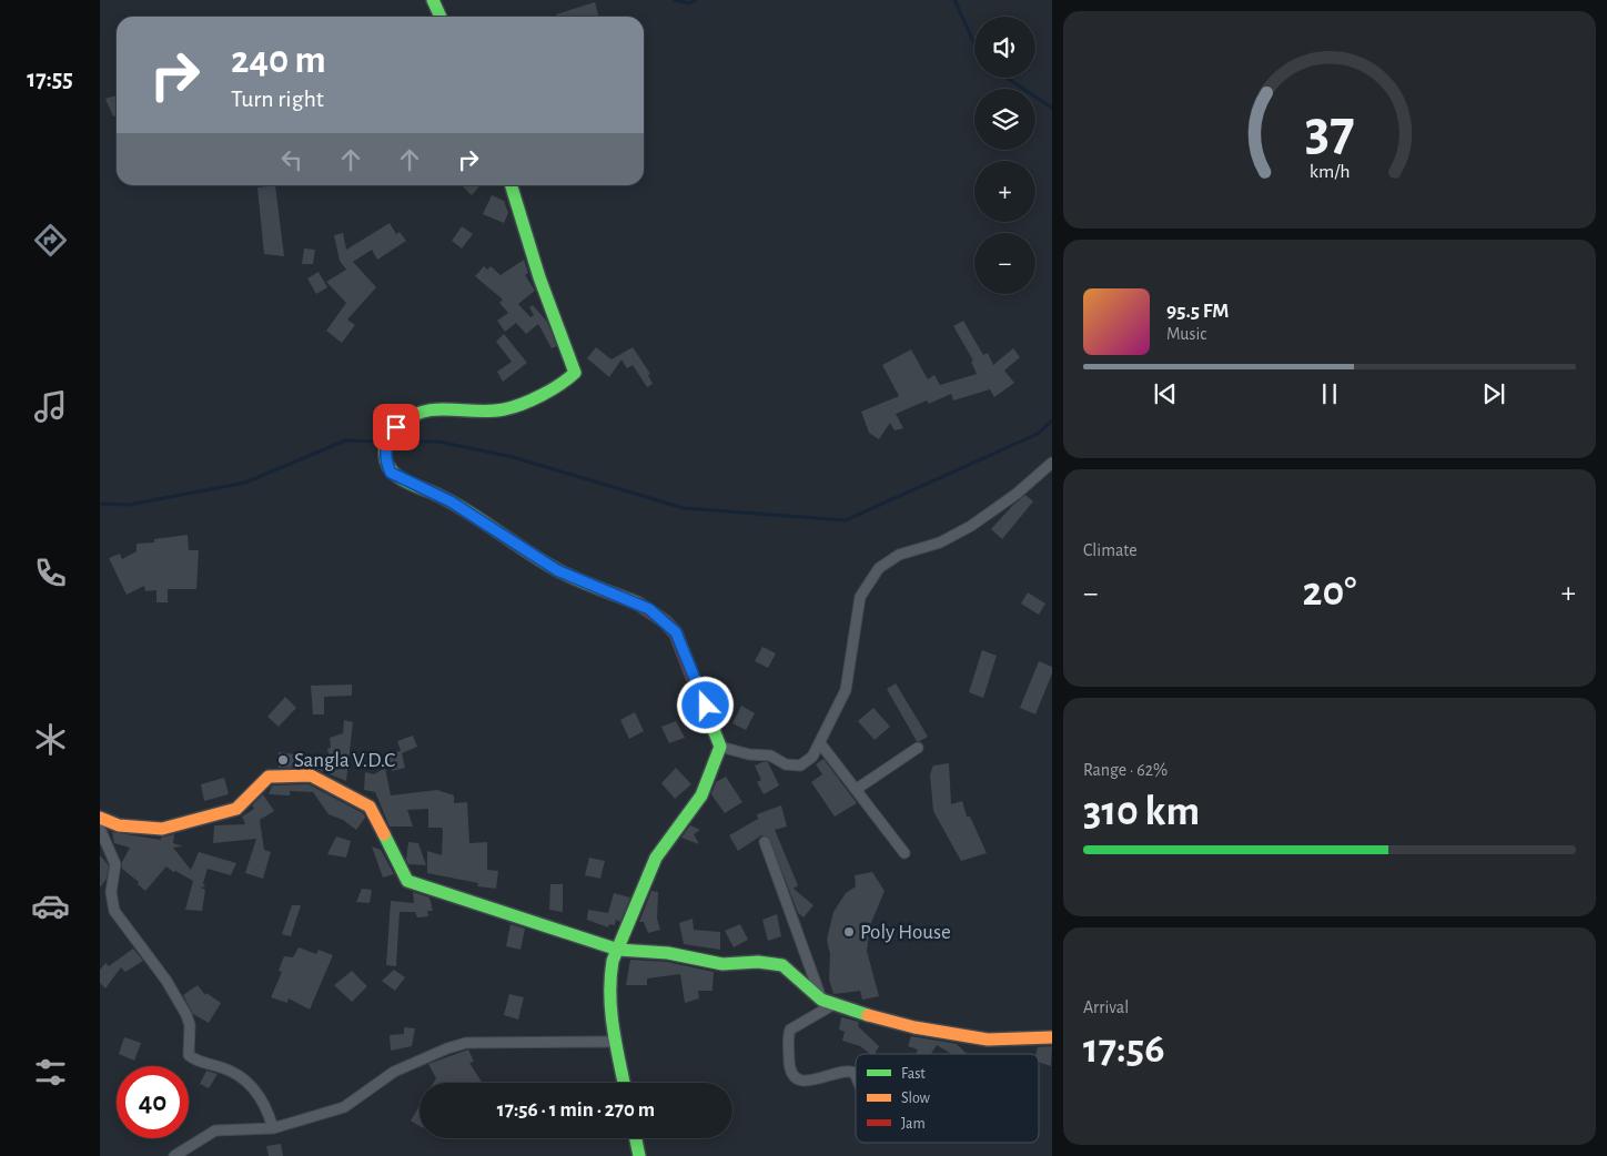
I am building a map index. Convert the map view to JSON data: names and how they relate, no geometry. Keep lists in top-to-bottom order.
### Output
{
  "places": ["Sangla V.D.C", "Poly House"],
  "legend": ["Fast", "Slow", "Jam"],
  "page": {
    "tabs": "17:55",
    "map_buttons": ["+", "−"],
    "turn": ["240 m", "Turn right"],
    "song": ["95.5 FM", "Music"],
    "tile": [
      "Climate",
      ["Range · 62%", "310 km"],
      ["Arrival", "17:56"]
    ],
    "heat": ["−", "20°", "+"],
    "limit": "40",
    "trip": "17:56 · 1 min · 270 m",
    "gauge": ["37", "km/h"]
  }
}
